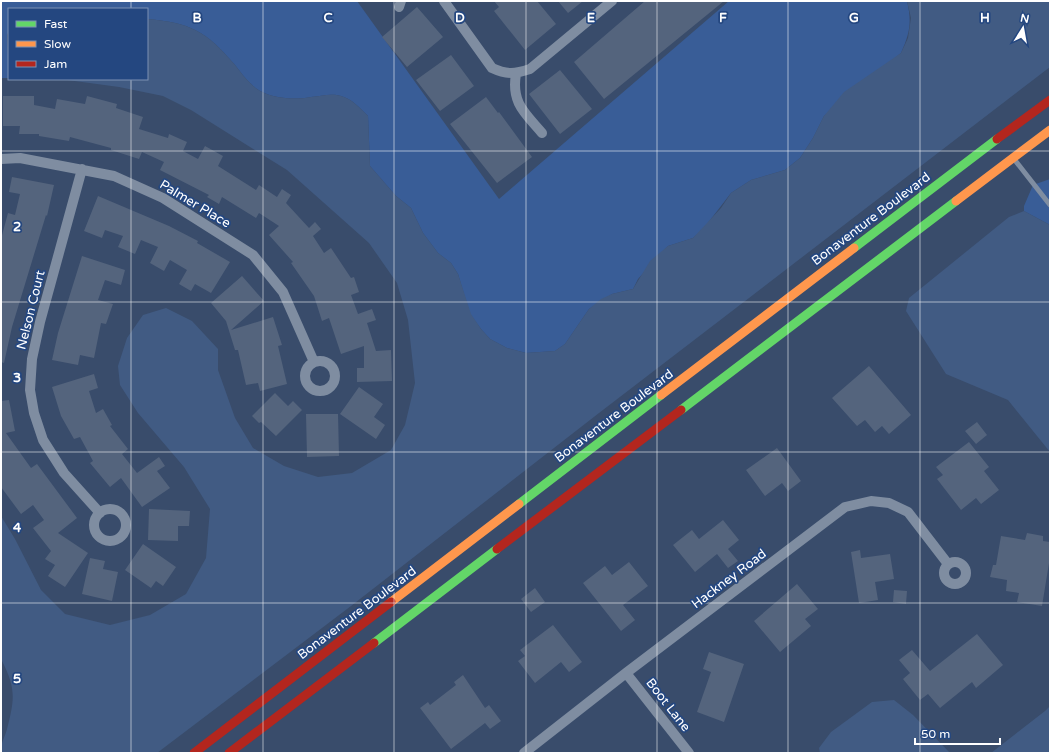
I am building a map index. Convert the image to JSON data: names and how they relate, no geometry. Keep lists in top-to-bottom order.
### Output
{
  "streets": {
    "main road": ["Bonaventure Boulevard"],
    "street": [
      "Palmer Place",
      "Nelson Court",
      "Hackney Road",
      "Boot Lane"
    ]
  },
  "crossings": [
    ["Palmer Place", "Nelson Court"],
    ["Hackney Road", "Boot Lane"]
  ],
  "legend": ["Fast", "Slow", "Jam"],
  "scale_bar": "50 m",
  "north": "top",
  "grid": {
    "columns": [
      "B",
      "C",
      "D",
      "E",
      "F",
      "G",
      "H"
    ],
    "rows": [
      "2",
      "3",
      "4",
      "5"
    ]
  }
}
